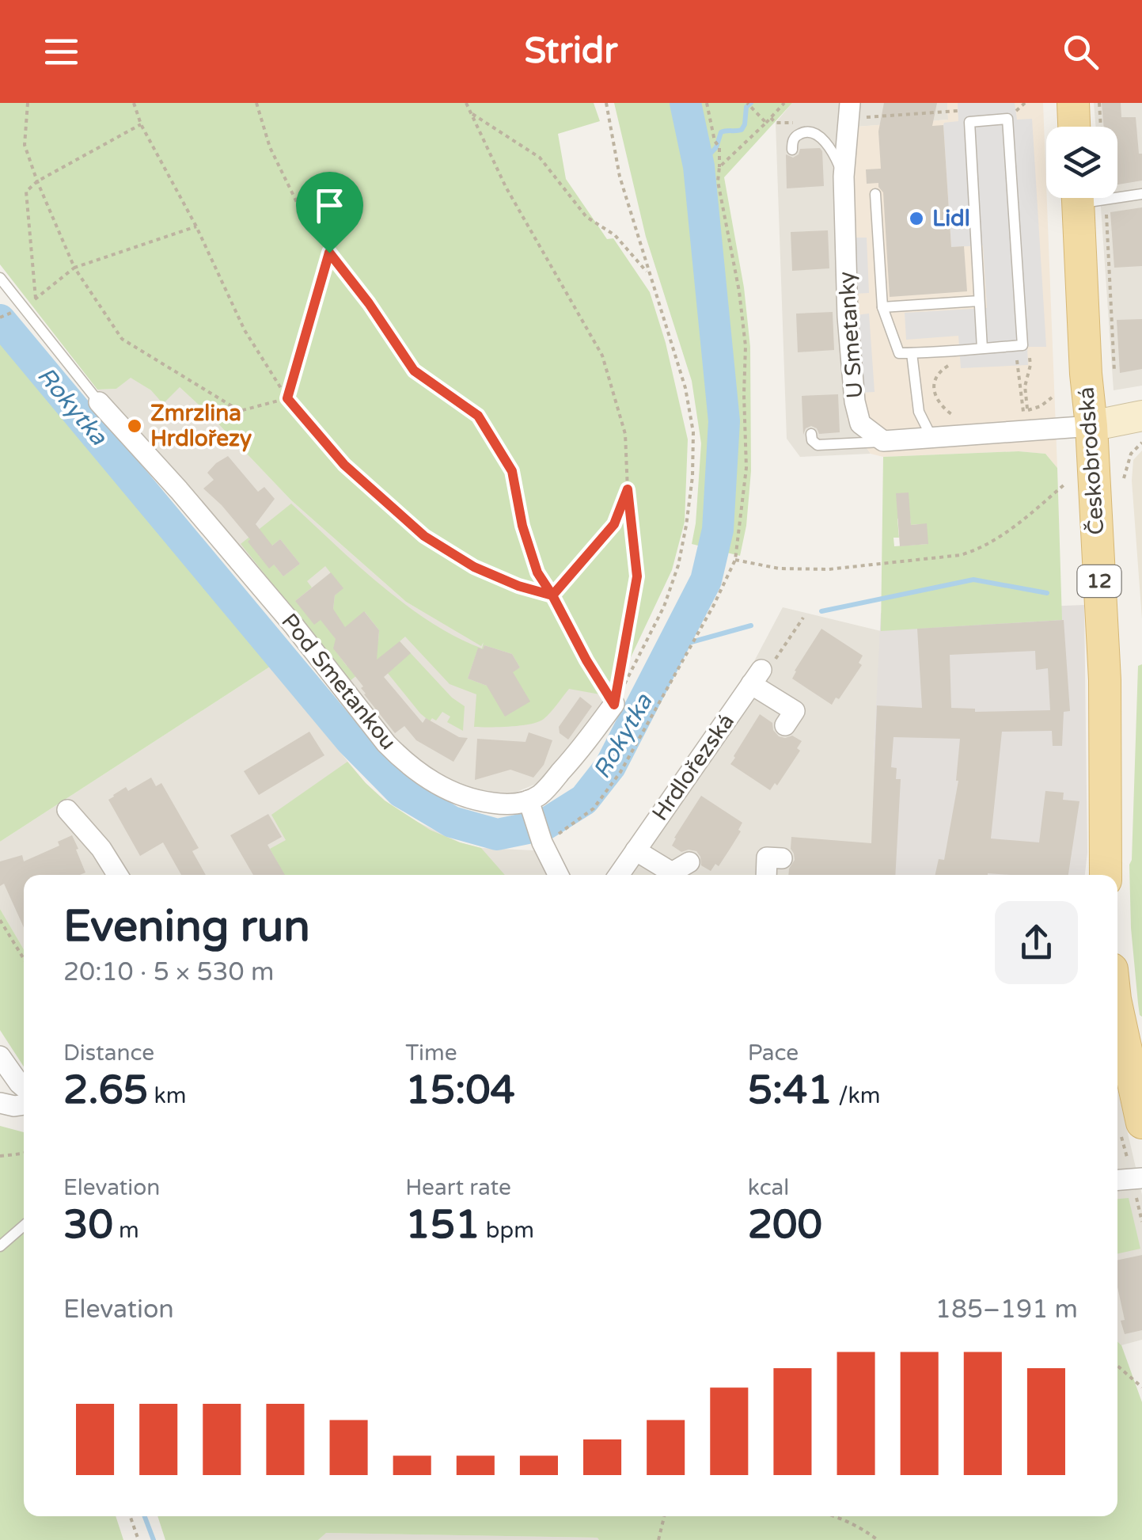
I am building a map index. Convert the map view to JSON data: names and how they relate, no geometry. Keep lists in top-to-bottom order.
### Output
{
  "streets": {
    "main road": ["Českobrodská", "12"],
    "street": ["U Smetanky", "Pod Smetankou", "Hrdlořezská"]
  },
  "water": ["Rokytka"],
  "places": ["Lidl", "Zmrzlina Hrdlořezy"],
  "page": {
    "header": "Stridr",
    "heading": ["Evening run", "20:10 · 5 × 530 m"],
    "stats": [
      ["Distance", "2.65 km"],
      ["Time", "15:04"],
      ["Pace", "5:41 /km"],
      ["Elevation", "30 m"],
      ["Heart rate", "151 bpm"],
      ["kcal", "200"]
    ],
    "chart": ["Elevation", "185–191 m"]
  }
}
